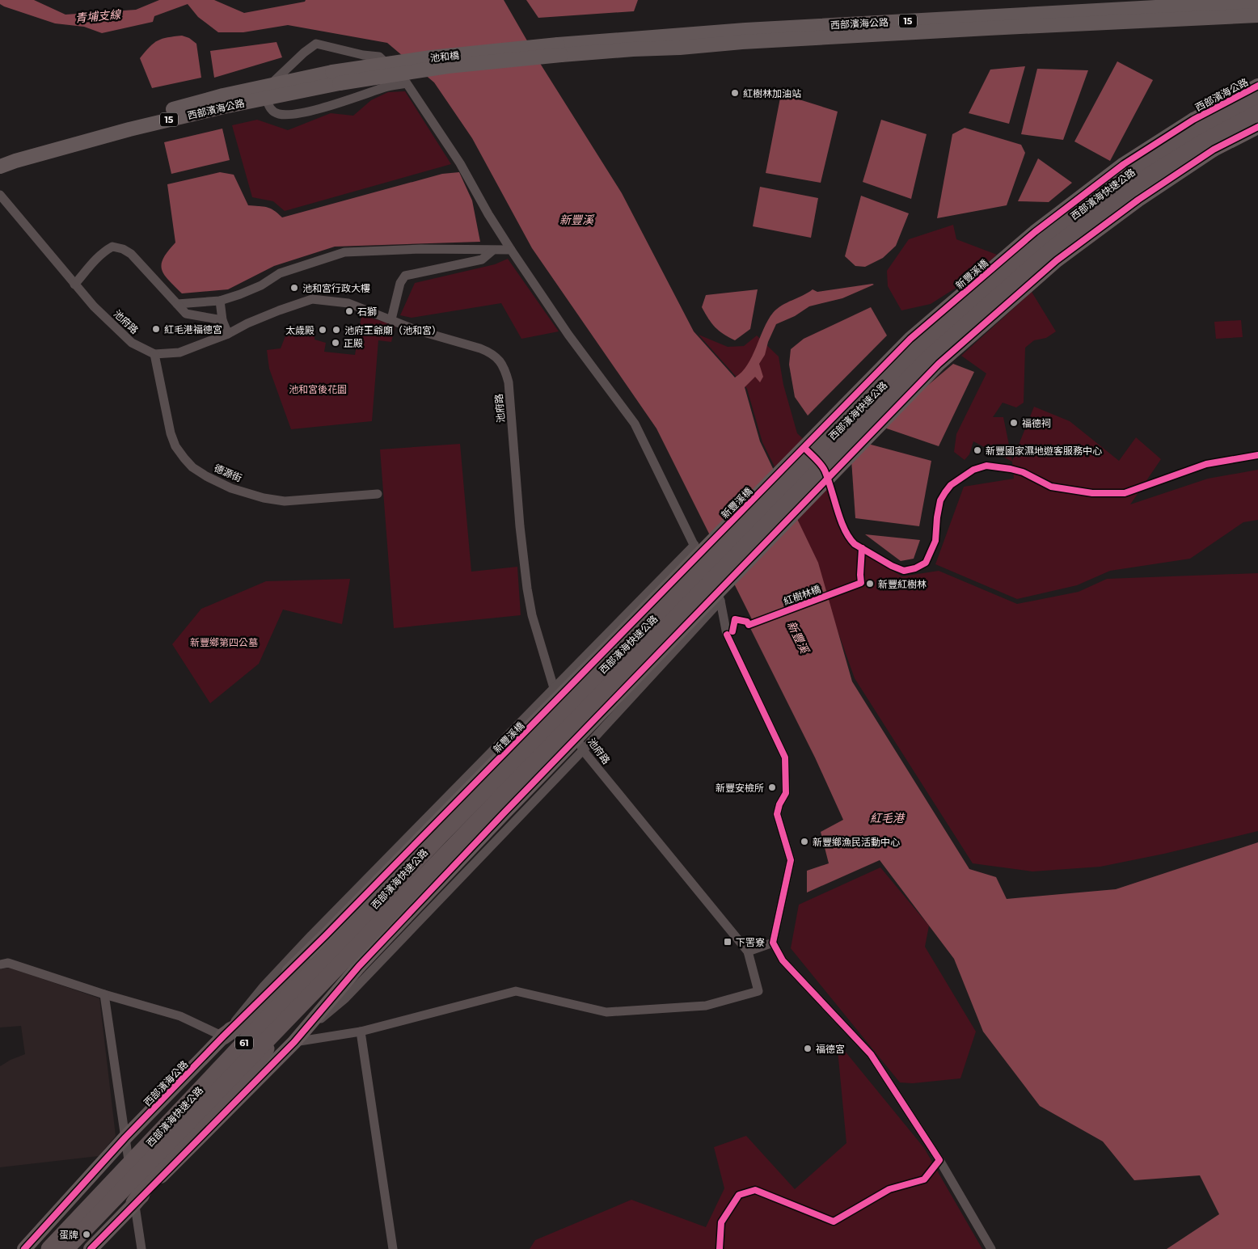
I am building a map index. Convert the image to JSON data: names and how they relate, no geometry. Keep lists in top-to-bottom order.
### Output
{
  "streets": {
    "highway": ["西部濱海快速公路", "61"],
    "main road": [
      "15",
      "西部濱海公路",
      "池和橋",
      "新豐溪橋"
    ],
    "street": ["池府路", "德源街"],
    "cycle path": ["紅樹林橋"]
  },
  "crossings": [
    ["西部濱海公路", "池和橋"],
    ["西部濱海公路", "新豐溪橋"],
    ["池府路", "德源街"]
  ],
  "water": ["青埔支線", "新豐溪", "紅毛港"],
  "parks": ["池和宮後花園", "新豐鄉第四公墓"],
  "places": {
    "other": [
      "紅樹林加油站",
      "池和宮行政大樓",
      "石獅",
      "紅毛港福德宮",
      "太歲殿",
      "池府王爺廟（池和宮）",
      "正殿",
      "福德祠",
      "新豐國家濕地遊客服務中心",
      "新豐紅樹林",
      "新豐安檢所",
      "新豐鄉漁民活動中心",
      "福德宮",
      "蛋牌"
    ],
    "transit": ["下罟寮"]
  }
}
